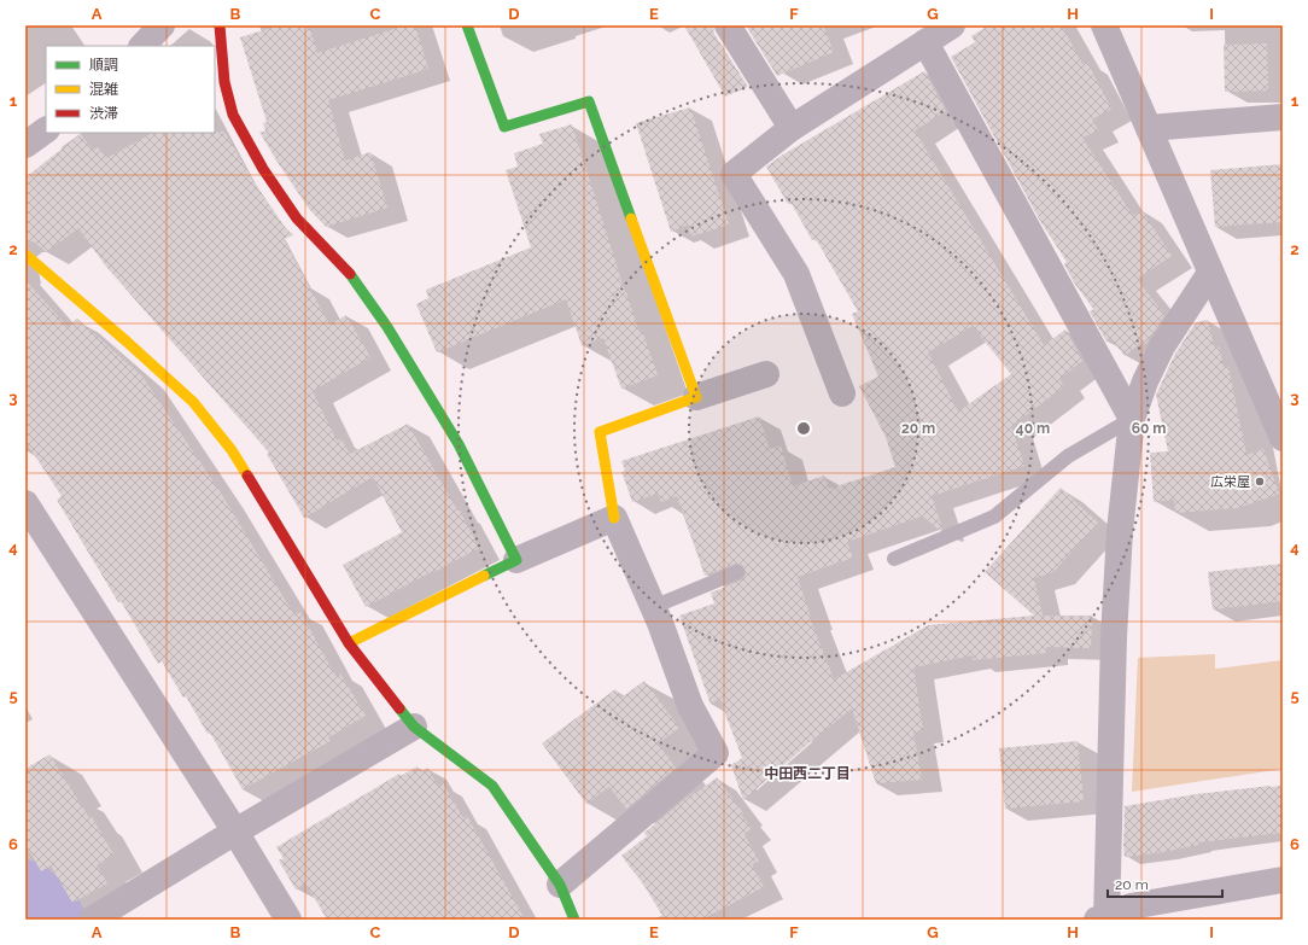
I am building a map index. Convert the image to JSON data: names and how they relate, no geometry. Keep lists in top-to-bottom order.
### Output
{
  "districts": ["中田西二丁目"],
  "places": ["広栄屋"],
  "legend": ["順調", "混雑", "渋滞"],
  "scale_bar": "20 m",
  "grid": {
    "columns": [
      "A",
      "B",
      "C",
      "D",
      "E",
      "F",
      "G",
      "H",
      "I"
    ],
    "rows": [
      "1",
      "2",
      "3",
      "4",
      "5",
      "6"
    ]
  },
  "rings": ["20 m", "40 m", "60 m"]
}
